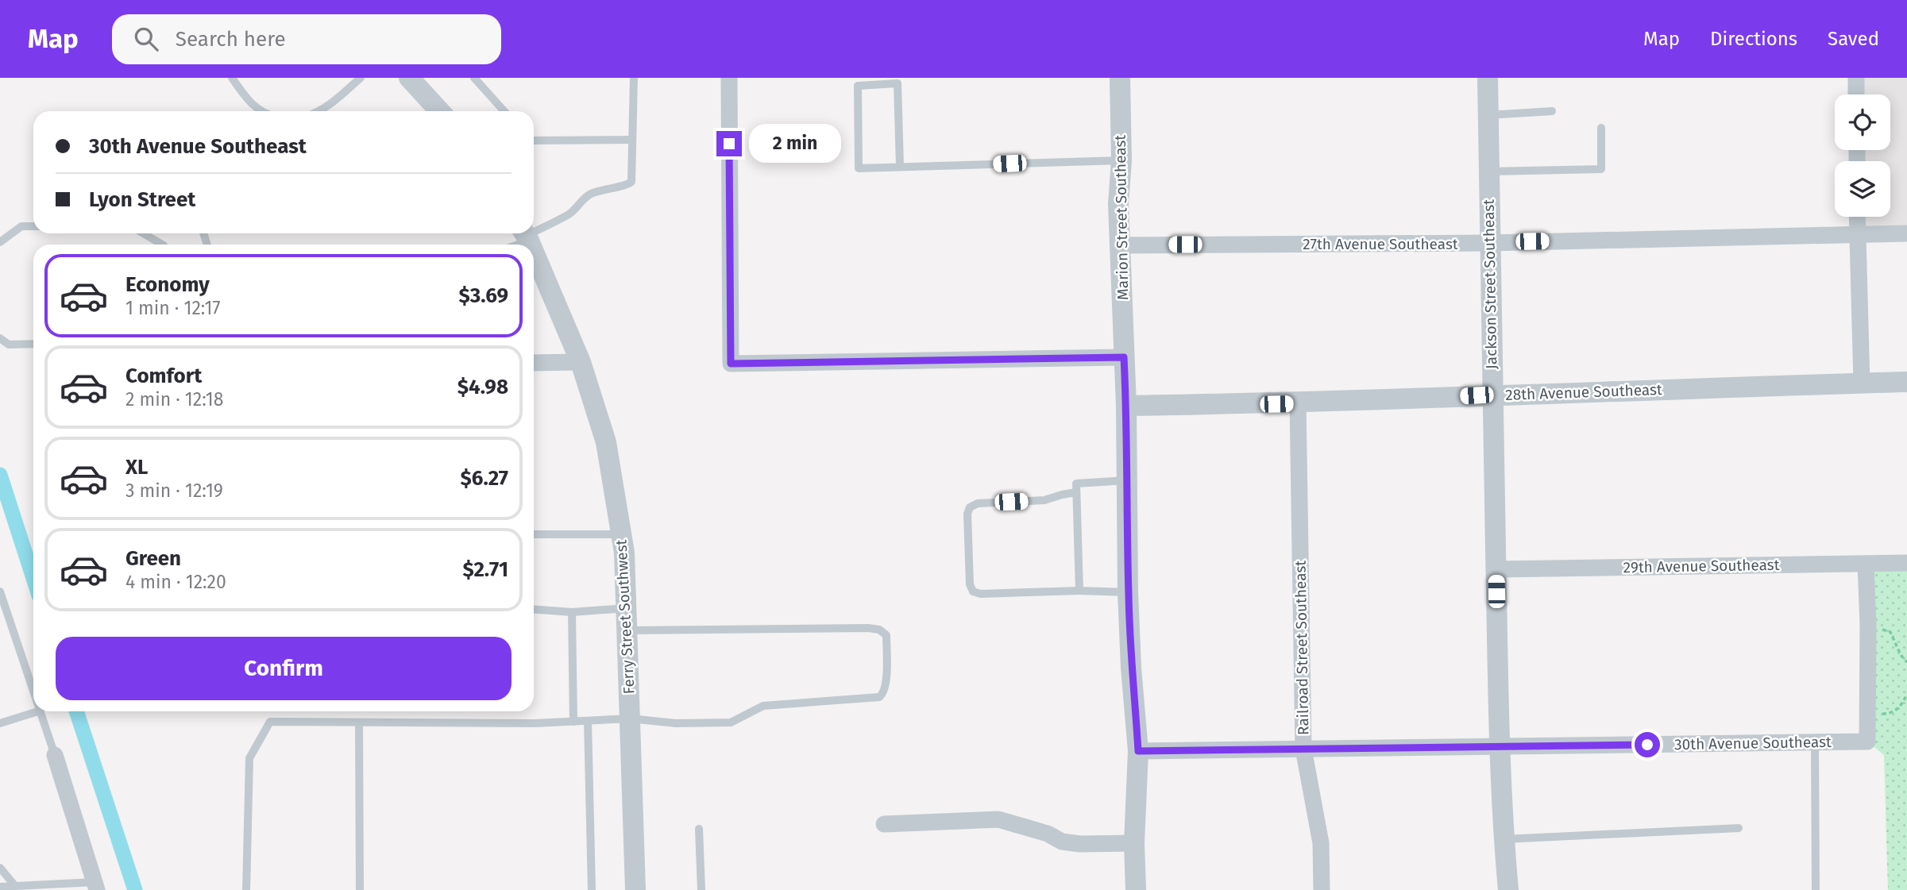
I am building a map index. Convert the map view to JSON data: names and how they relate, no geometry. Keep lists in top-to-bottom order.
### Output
{
  "streets": {
    "street": [
      "Marion Street Southeast",
      "27th Avenue Southeast",
      "Jackson Street Southeast",
      "28th Avenue Southeast",
      "29th Avenue Southeast",
      "Ferry Street Southwest",
      "Railroad Street Southeast",
      "30th Avenue Southeast"
    ]
  },
  "crossings": [
    ["Marion Street Southeast", "27th Avenue Southeast"],
    ["Marion Street Southeast", "28th Avenue Southeast"],
    ["Marion Street Southeast", "30th Avenue Southeast"],
    ["27th Avenue Southeast", "Jackson Street Southeast"],
    ["Jackson Street Southeast", "28th Avenue Southeast"],
    ["Jackson Street Southeast", "29th Avenue Southeast"],
    ["Jackson Street Southeast", "30th Avenue Southeast"],
    ["28th Avenue Southeast", "Railroad Street Southeast"],
    ["Railroad Street Southeast", "30th Avenue Southeast"]
  ],
  "page": {
    "header": "Map",
    "search": "Search here",
    "nav": ["Map", "Directions", "Saved"],
    "banner": ["30th Avenue Southeast", "Lyon Street"],
    "bubble": "2 min",
    "list": [
      {
        "name": "Economy",
        "note": "1 min · 12:17",
        "value": "$3.69"
      },
      {
        "name": "Comfort",
        "note": "2 min · 12:18",
        "value": "$4.98"
      },
      {
        "name": "XL",
        "note": "3 min · 12:19",
        "value": "$6.27"
      },
      {
        "name": "Green",
        "note": "4 min · 12:20",
        "value": "$2.71"
      }
    ],
    "buttons": "Confirm"
  }
}
